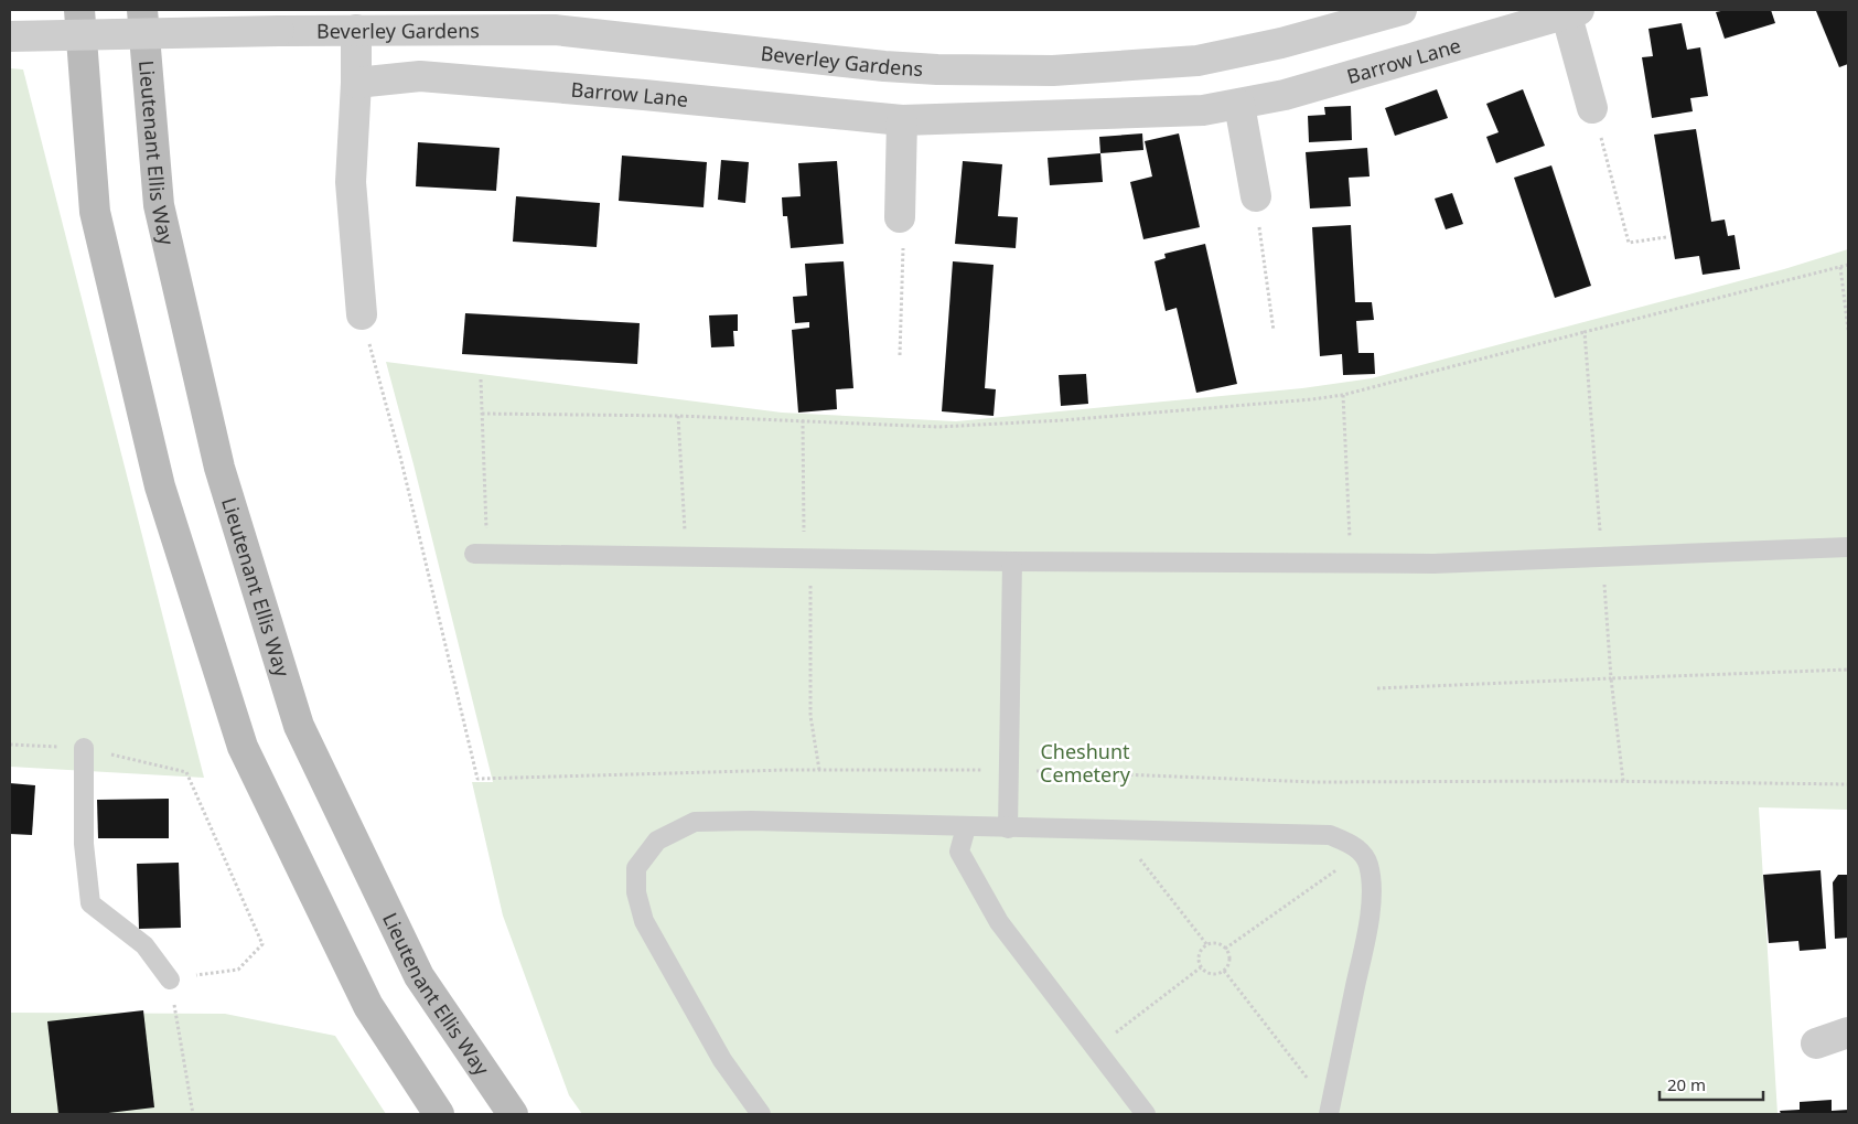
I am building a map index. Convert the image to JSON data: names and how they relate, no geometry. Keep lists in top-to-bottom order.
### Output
{
  "streets": {
    "main road": ["Lieutenant Ellis Way"],
    "street": ["Beverley Gardens", "Barrow Lane"]
  },
  "parks": ["Cheshunt Cemetery"],
  "scale_bar": "20 m"
}
